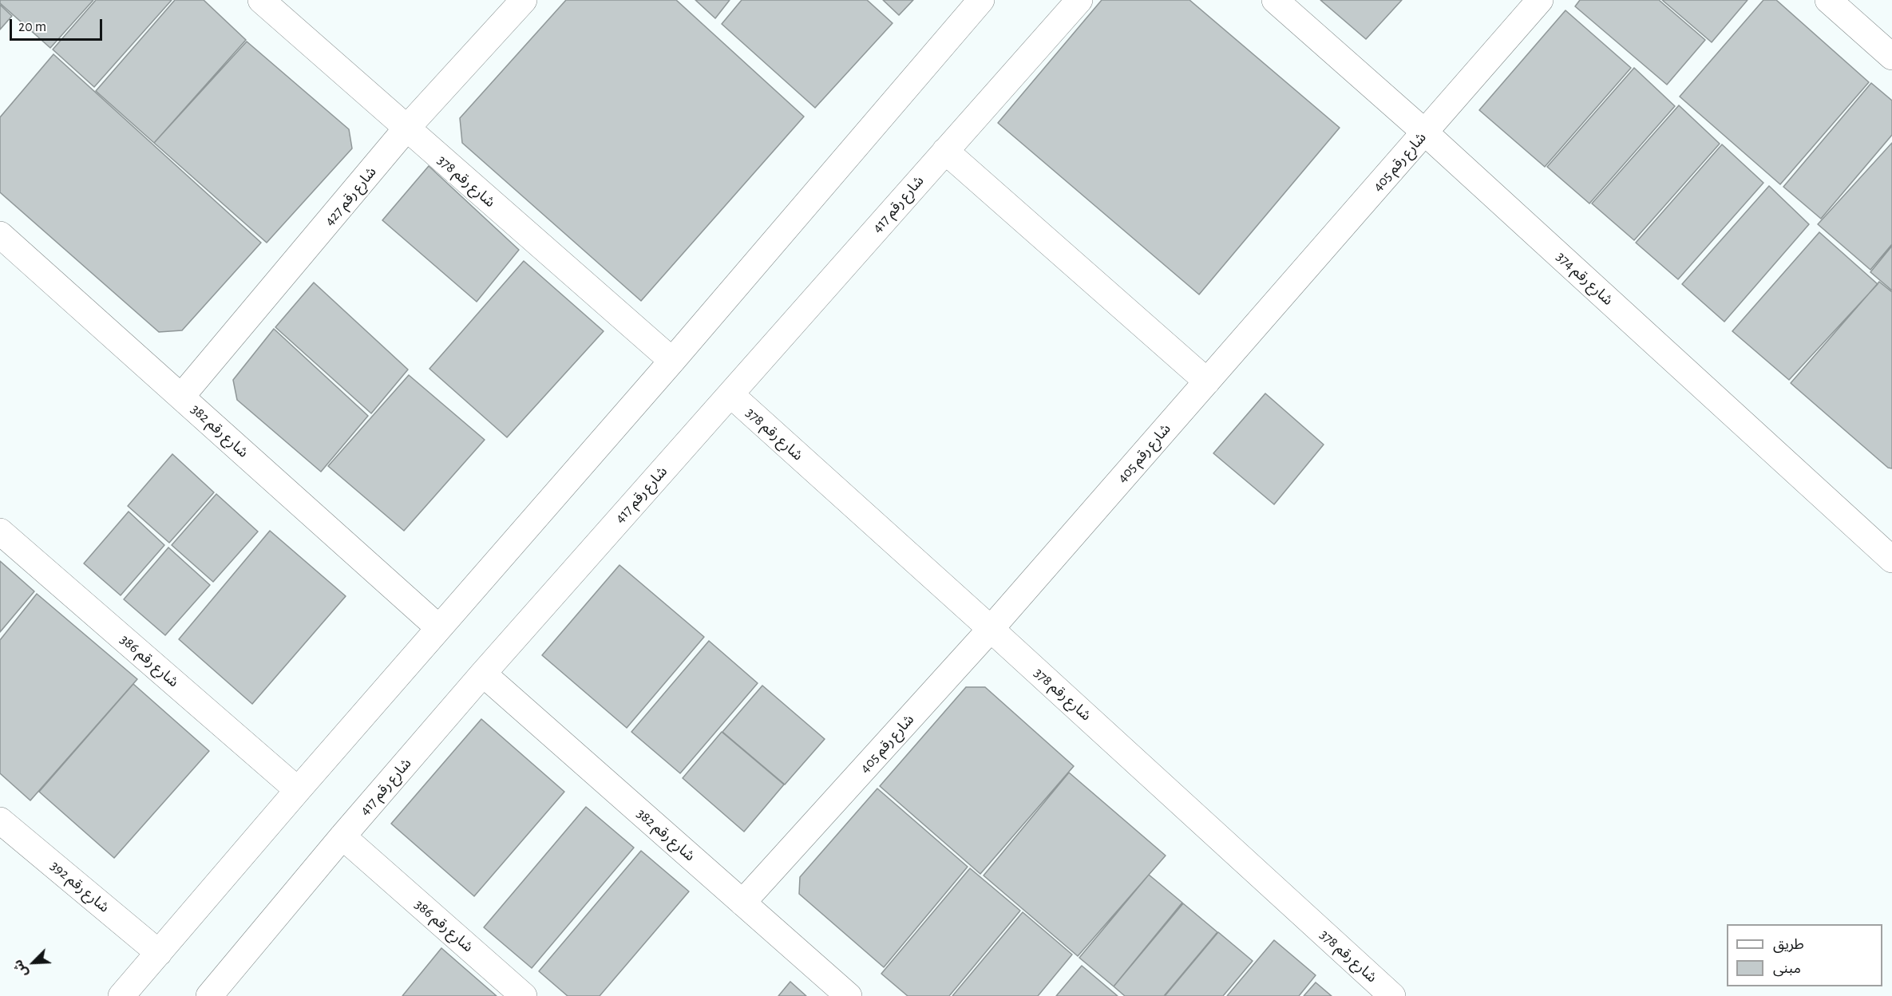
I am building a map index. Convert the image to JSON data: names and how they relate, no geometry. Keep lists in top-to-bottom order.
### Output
{
  "streets": {
    "street": [
      "شارع رقم 405",
      "شارع رقم 378",
      "شارع رقم 427",
      "شارع رقم 417",
      "شارع رقم 374",
      "شارع رقم 382",
      "شارع رقم 386",
      "شارع رقم 392"
    ]
  },
  "crossings": [
    ["شارع رقم 405", "شارع رقم 378"],
    ["شارع رقم 405", "شارع رقم 374"],
    ["شارع رقم 405", "شارع رقم 382"],
    ["شارع رقم 378", "شارع رقم 427"],
    ["شارع رقم 378", "شارع رقم 417"],
    ["شارع رقم 427", "شارع رقم 382"],
    ["شارع رقم 417", "شارع رقم 382"],
    ["شارع رقم 417", "شارع رقم 386"]
  ],
  "legend": ["طريق", "مبنى"],
  "scale_bar": "20 m",
  "north": "bottom left"
}
